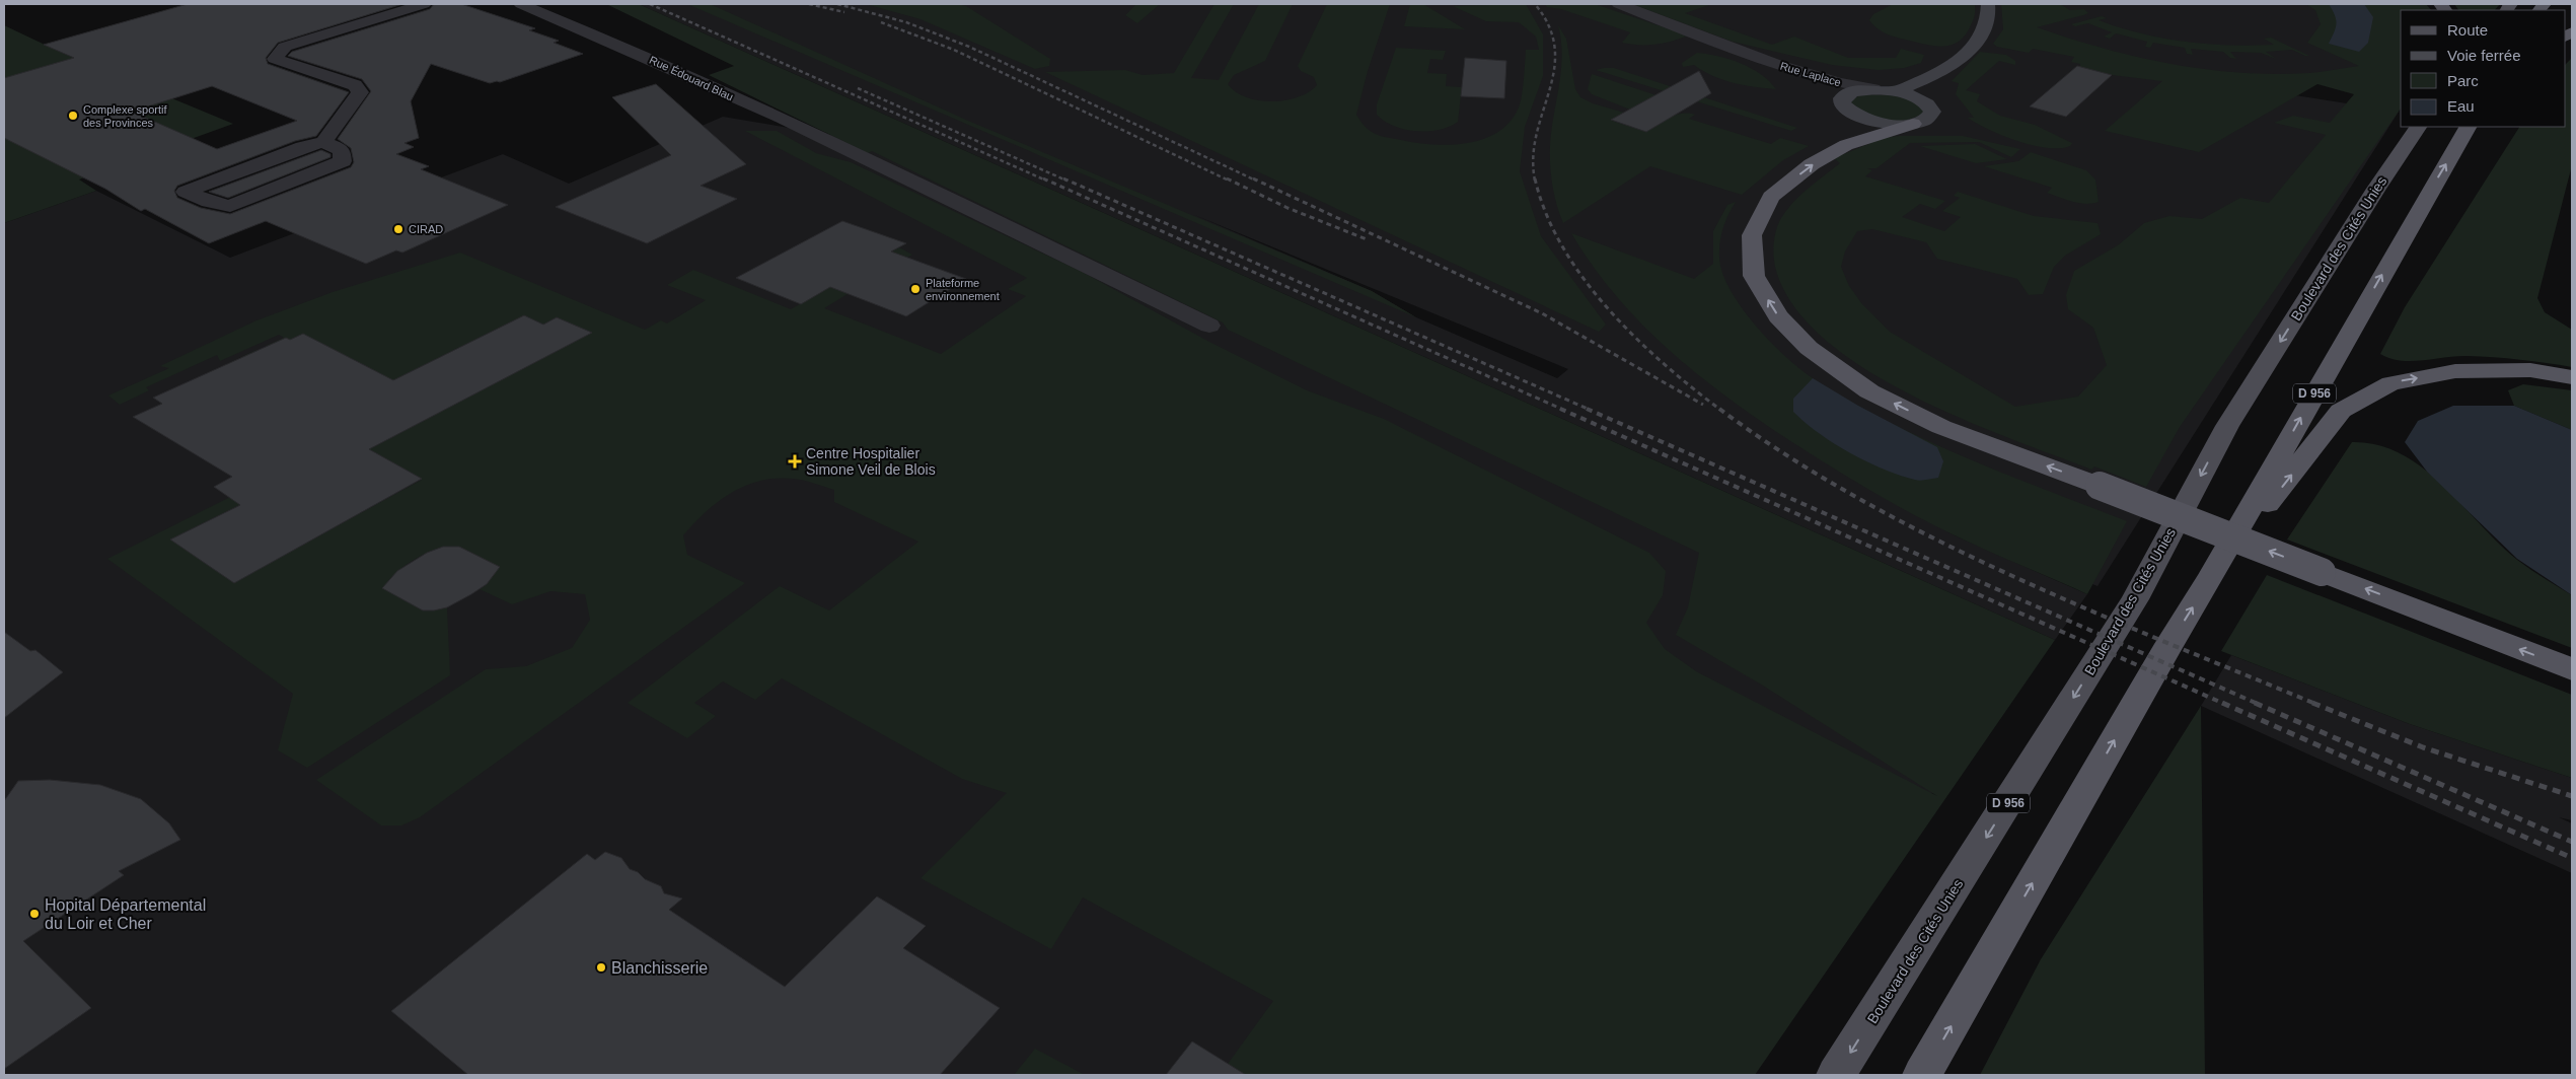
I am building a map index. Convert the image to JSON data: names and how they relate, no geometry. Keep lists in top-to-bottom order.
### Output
{
  "streets": {
    "highway": ["D 956"],
    "main road": ["Rue Laplace", "Boulevard des Cités Unies"],
    "street": ["Rue Édouard Blau"]
  },
  "one_way": ["Boulevard des Cités Unies"],
  "places": {
    "other": [
      "Complexe sportif des Provinces",
      "CIRAD",
      "Plateforme environnement",
      "Hopital Départemental du Loir et Cher",
      "Blanchisserie"
    ],
    "health": ["Centre Hospitalier Simone Veil de Blois"]
  },
  "legend": [
    "Route",
    "Voie ferrée",
    "Parc",
    "Eau"
  ]
}
